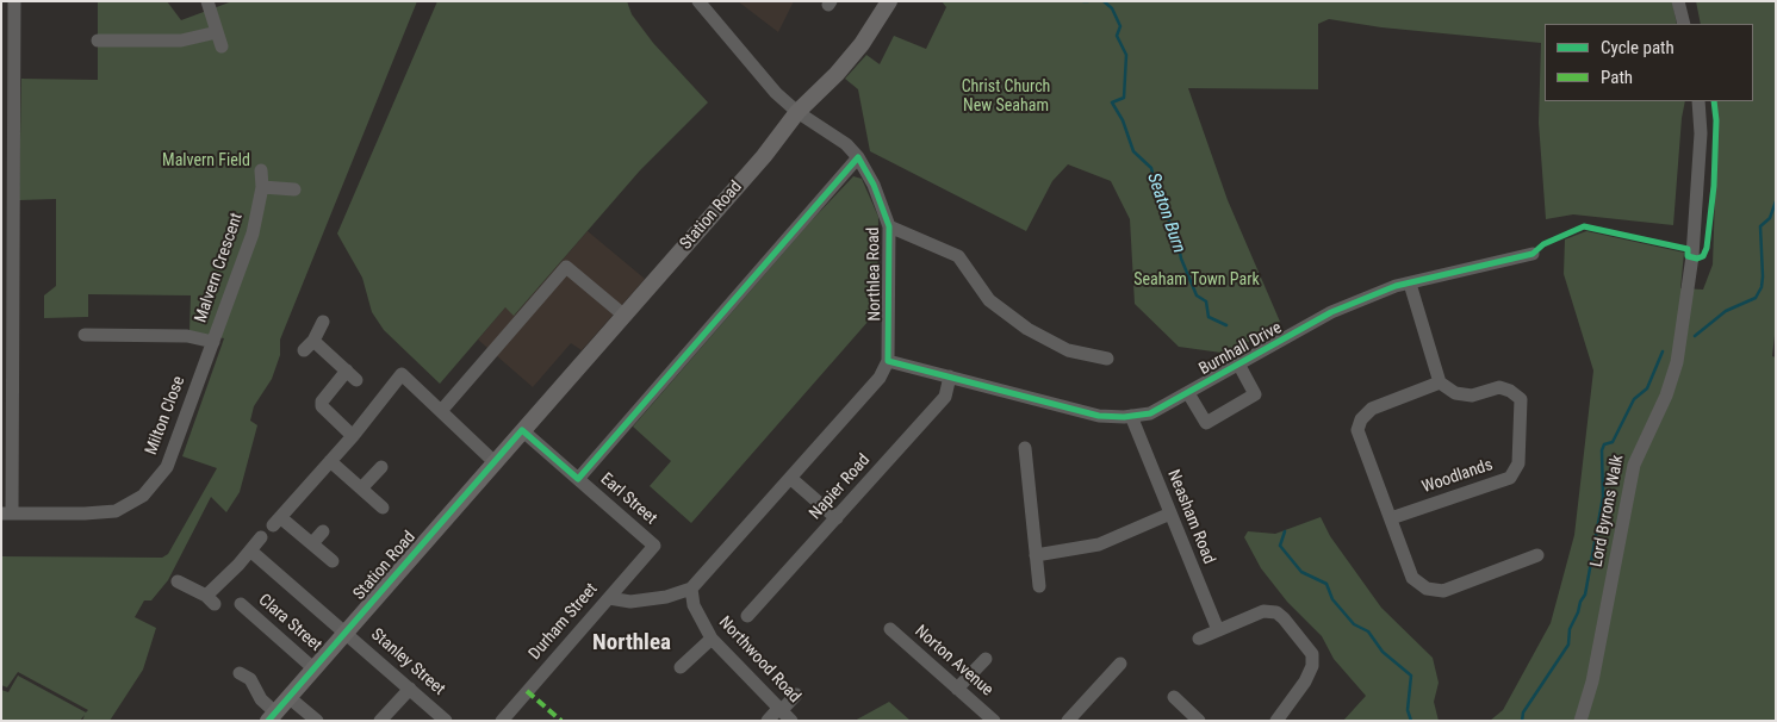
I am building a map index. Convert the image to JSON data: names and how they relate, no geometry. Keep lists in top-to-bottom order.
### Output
{
  "streets": {
    "main road": ["Station Road"],
    "street": [
      "Malvern Crescent",
      "Northlea Road",
      "Burnhall Drive",
      "Milton Close",
      "Woodlands",
      "Napier Road",
      "Earl Street",
      "Lord Byrons Walk",
      "Neasham Road",
      "Durham Street",
      "Clara Street",
      "Northwood Road",
      "Norton Avenue",
      "Stanley Street"
    ]
  },
  "crossings": [
    ["Station Road", "Northlea Road"],
    ["Station Road", "Earl Street"],
    ["Station Road", "Clara Street"],
    ["Station Road", "Stanley Street"],
    ["Malvern Crescent", "Milton Close"],
    ["Northlea Road", "Burnhall Drive"],
    ["Burnhall Drive", "Napier Road"],
    ["Burnhall Drive", "Neasham Road"],
    ["Earl Street", "Durham Street"]
  ],
  "districts": ["Northlea"],
  "water": ["Seaton Burn"],
  "parks": ["Christ Church New Seaham", "Malvern Field", "Seaham Town Park"],
  "legend": ["Cycle path", "Path"]
}
